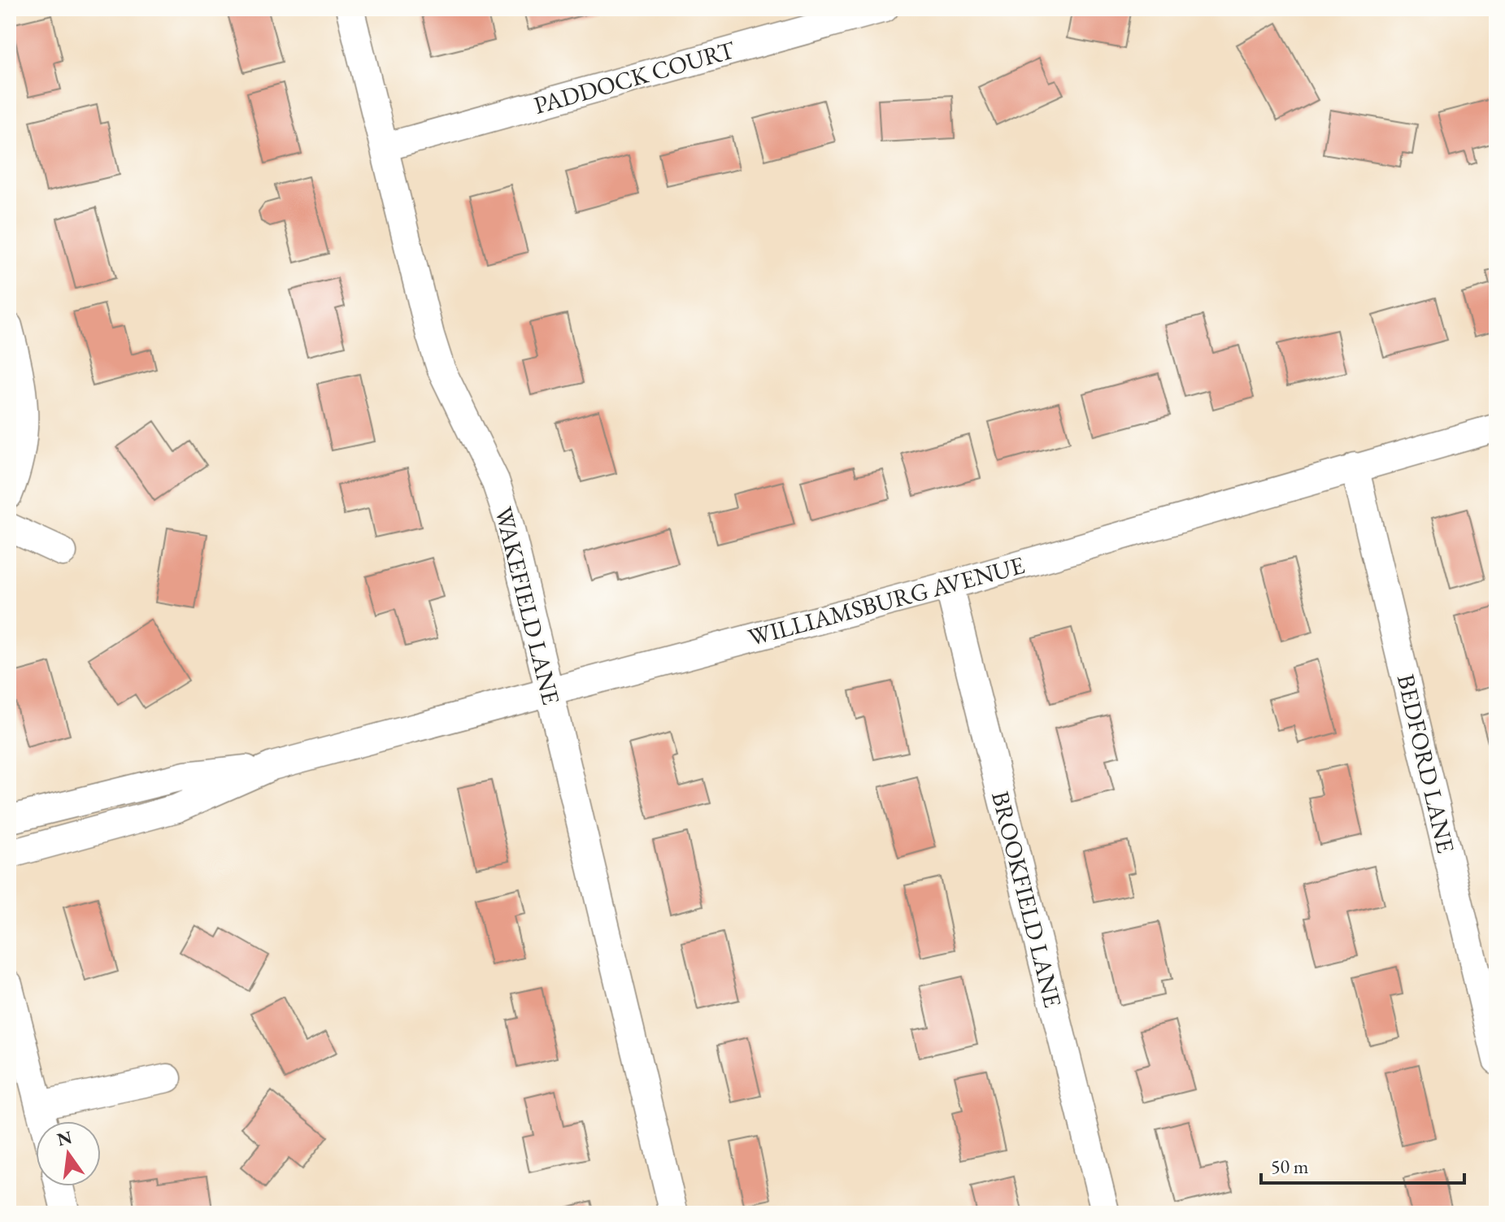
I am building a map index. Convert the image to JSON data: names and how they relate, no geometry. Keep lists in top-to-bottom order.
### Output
{
  "streets": {
    "street": [
      "PADDOCK COURT",
      "WILLIAMSBURG AVENUE",
      "WAKEFIELD LANE",
      "BEDFORD LANE",
      "BROOKFIELD LANE"
    ]
  },
  "crossings": [
    ["PADDOCK COURT", "WAKEFIELD LANE"],
    ["WILLIAMSBURG AVENUE", "WAKEFIELD LANE"],
    ["WILLIAMSBURG AVENUE", "BEDFORD LANE"],
    ["WILLIAMSBURG AVENUE", "BROOKFIELD LANE"]
  ],
  "scale_bar": "50 m",
  "north": "top"
}
